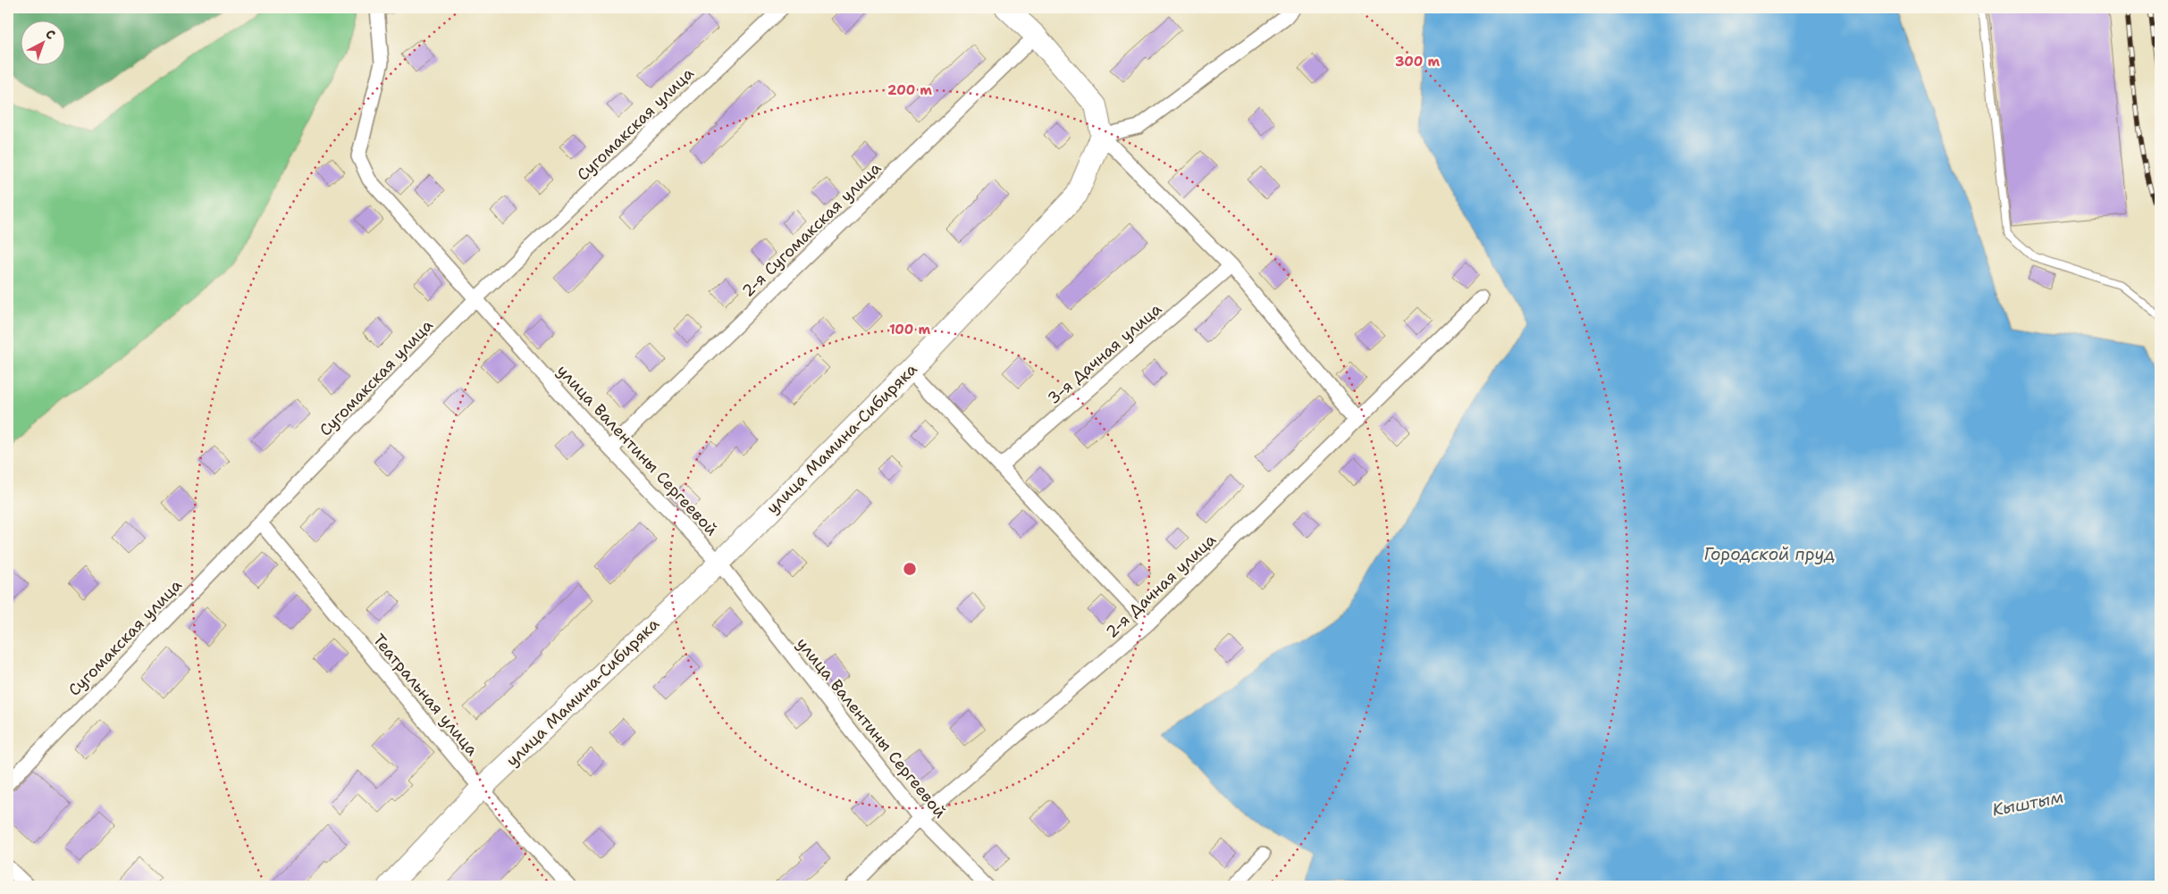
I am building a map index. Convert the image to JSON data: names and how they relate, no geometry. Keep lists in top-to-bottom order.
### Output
{
  "streets": {
    "main road": ["улица Мамина-Сибиряка"],
    "street": [
      "Сугомакская улица",
      "2-я Сугомакская улица",
      "3-я Дачная улица",
      "улица Валентины Сергеевой",
      "2-я Дачная улица",
      "Театральная улица"
    ]
  },
  "crossings": [
    ["Сугомакская улица", "улица Валентины Сергеевой"],
    ["Сугомакская улица", "Театральная улица"],
    ["2-я Сугомакская улица", "улица Валентины Сергеевой"],
    ["улица Мамина-Сибиряка", "улица Валентины Сергеевой"],
    ["улица Мамина-Сибиряка", "Театральная улица"],
    ["улица Валентины Сергеевой", "2-я Дачная улица"]
  ],
  "water": ["Городской пруд", "Кыштым"],
  "north": "top right",
  "rings": ["300 m", "200 m", "100 m"]
}
